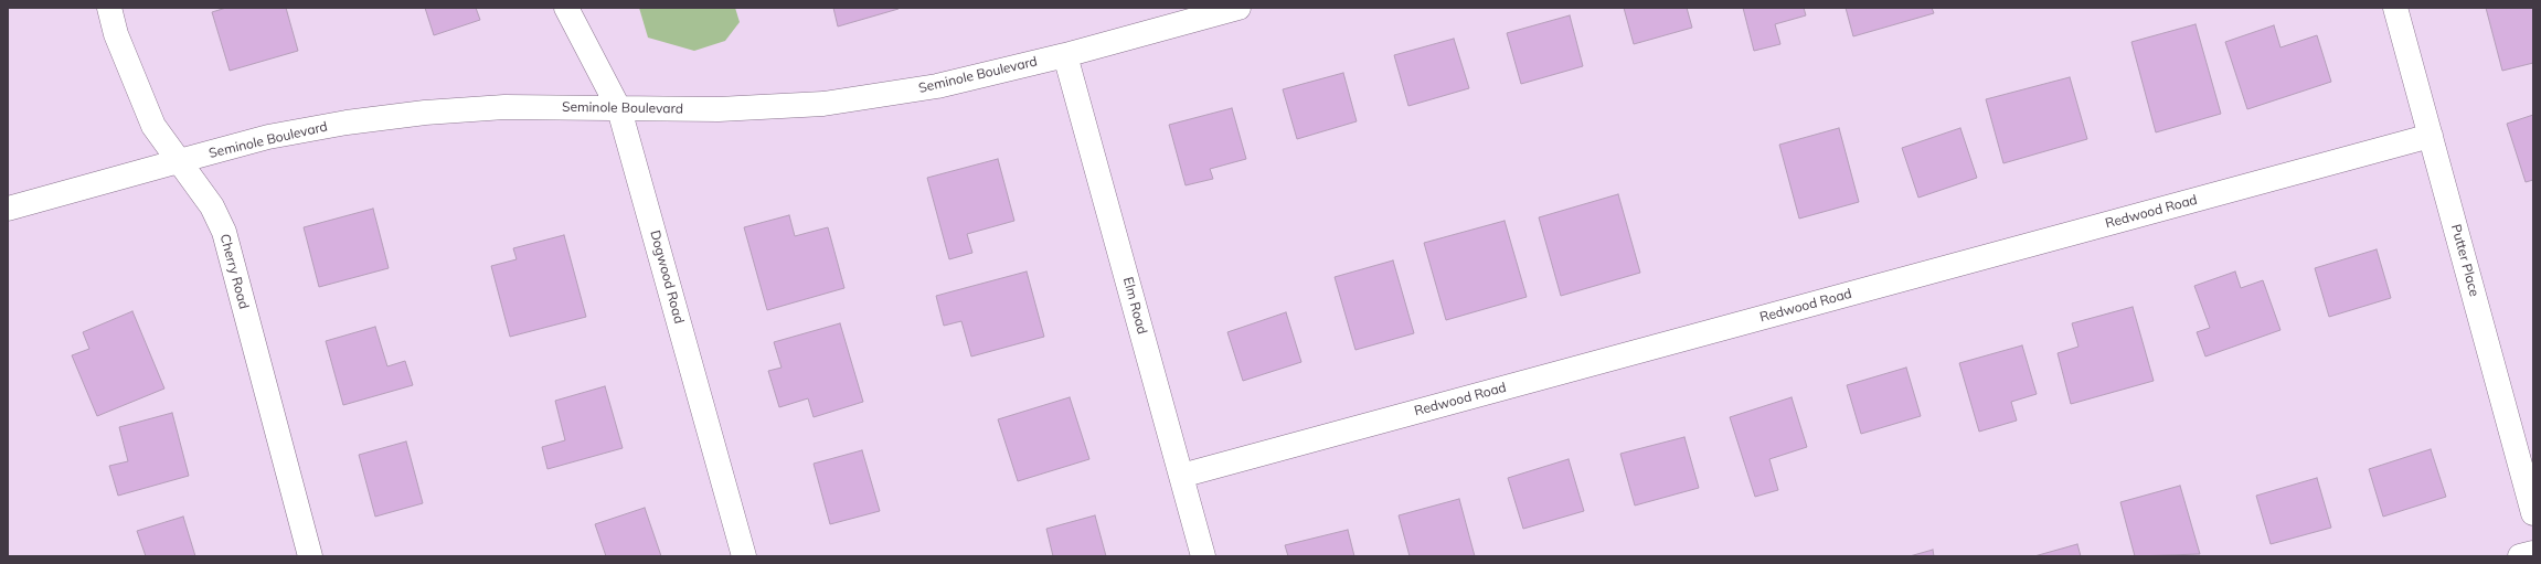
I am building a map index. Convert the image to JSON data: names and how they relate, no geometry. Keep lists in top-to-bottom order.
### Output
{
  "streets": {
    "street": [
      "Seminole Boulevard",
      "Redwood Road",
      "Putter Place",
      "Cherry Road",
      "Dogwood Road",
      "Elm Road"
    ]
  },
  "crossings": [
    ["Seminole Boulevard", "Cherry Road"],
    ["Seminole Boulevard", "Dogwood Road"],
    ["Seminole Boulevard", "Elm Road"],
    ["Redwood Road", "Putter Place"],
    ["Redwood Road", "Elm Road"]
  ]
}
